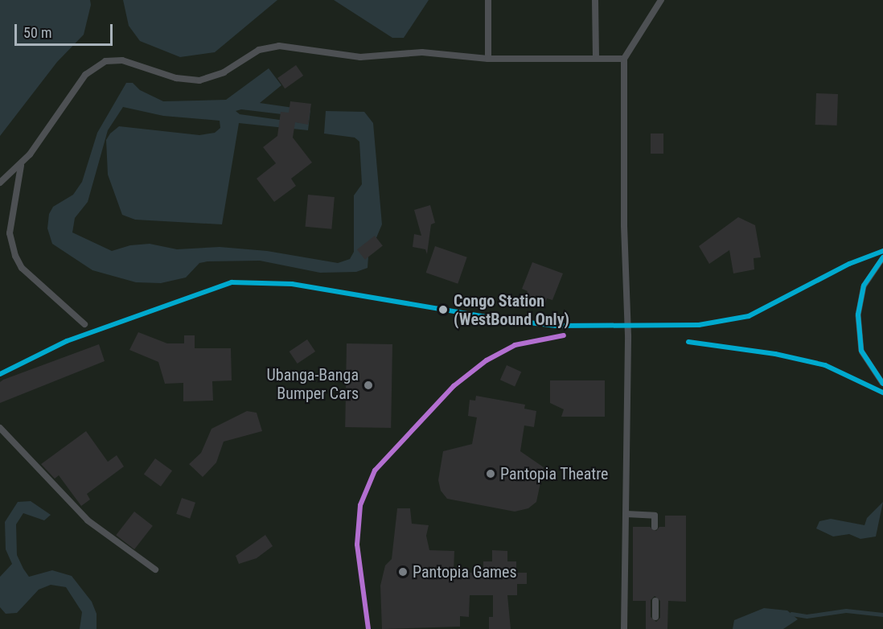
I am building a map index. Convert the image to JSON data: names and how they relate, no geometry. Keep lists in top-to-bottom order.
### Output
{
  "places": [
    "Congo Station (WestBound Only)",
    "Ubanga-Banga Bumper Cars",
    "Pantopia Theatre",
    "Pantopia Games"
  ],
  "scale_bar": "50 m"
}
